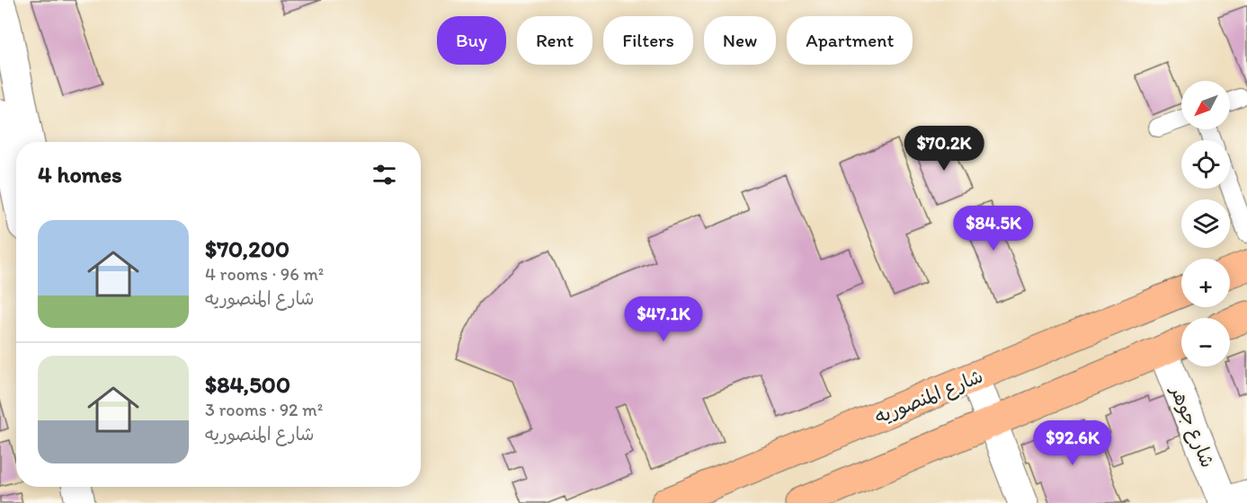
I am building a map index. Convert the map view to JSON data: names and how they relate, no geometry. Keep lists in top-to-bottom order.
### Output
{
  "streets": {
    "main road": ["شارع المنصوريه"],
    "street": ["شارع جوهر"]
  },
  "north": "bottom left",
  "page": {
    "chip": [
      "Buy",
      "Rent",
      "Filters",
      "New",
      "Apartment"
    ],
    "map_buttons": ["+", "−"],
    "price": [
      "$70.2K",
      "$84.5K",
      "$47.1K",
      "$92.6K"
    ],
    "heading": "4 homes",
    "list": [
      {
        "name": "$70,200",
        "note": "4 rooms · 96 m² · شارع المنصوريه"
      },
      {
        "name": "$84,500",
        "note": "3 rooms · 92 m² · شارع المنصوريه"
      }
    ]
  }
}
